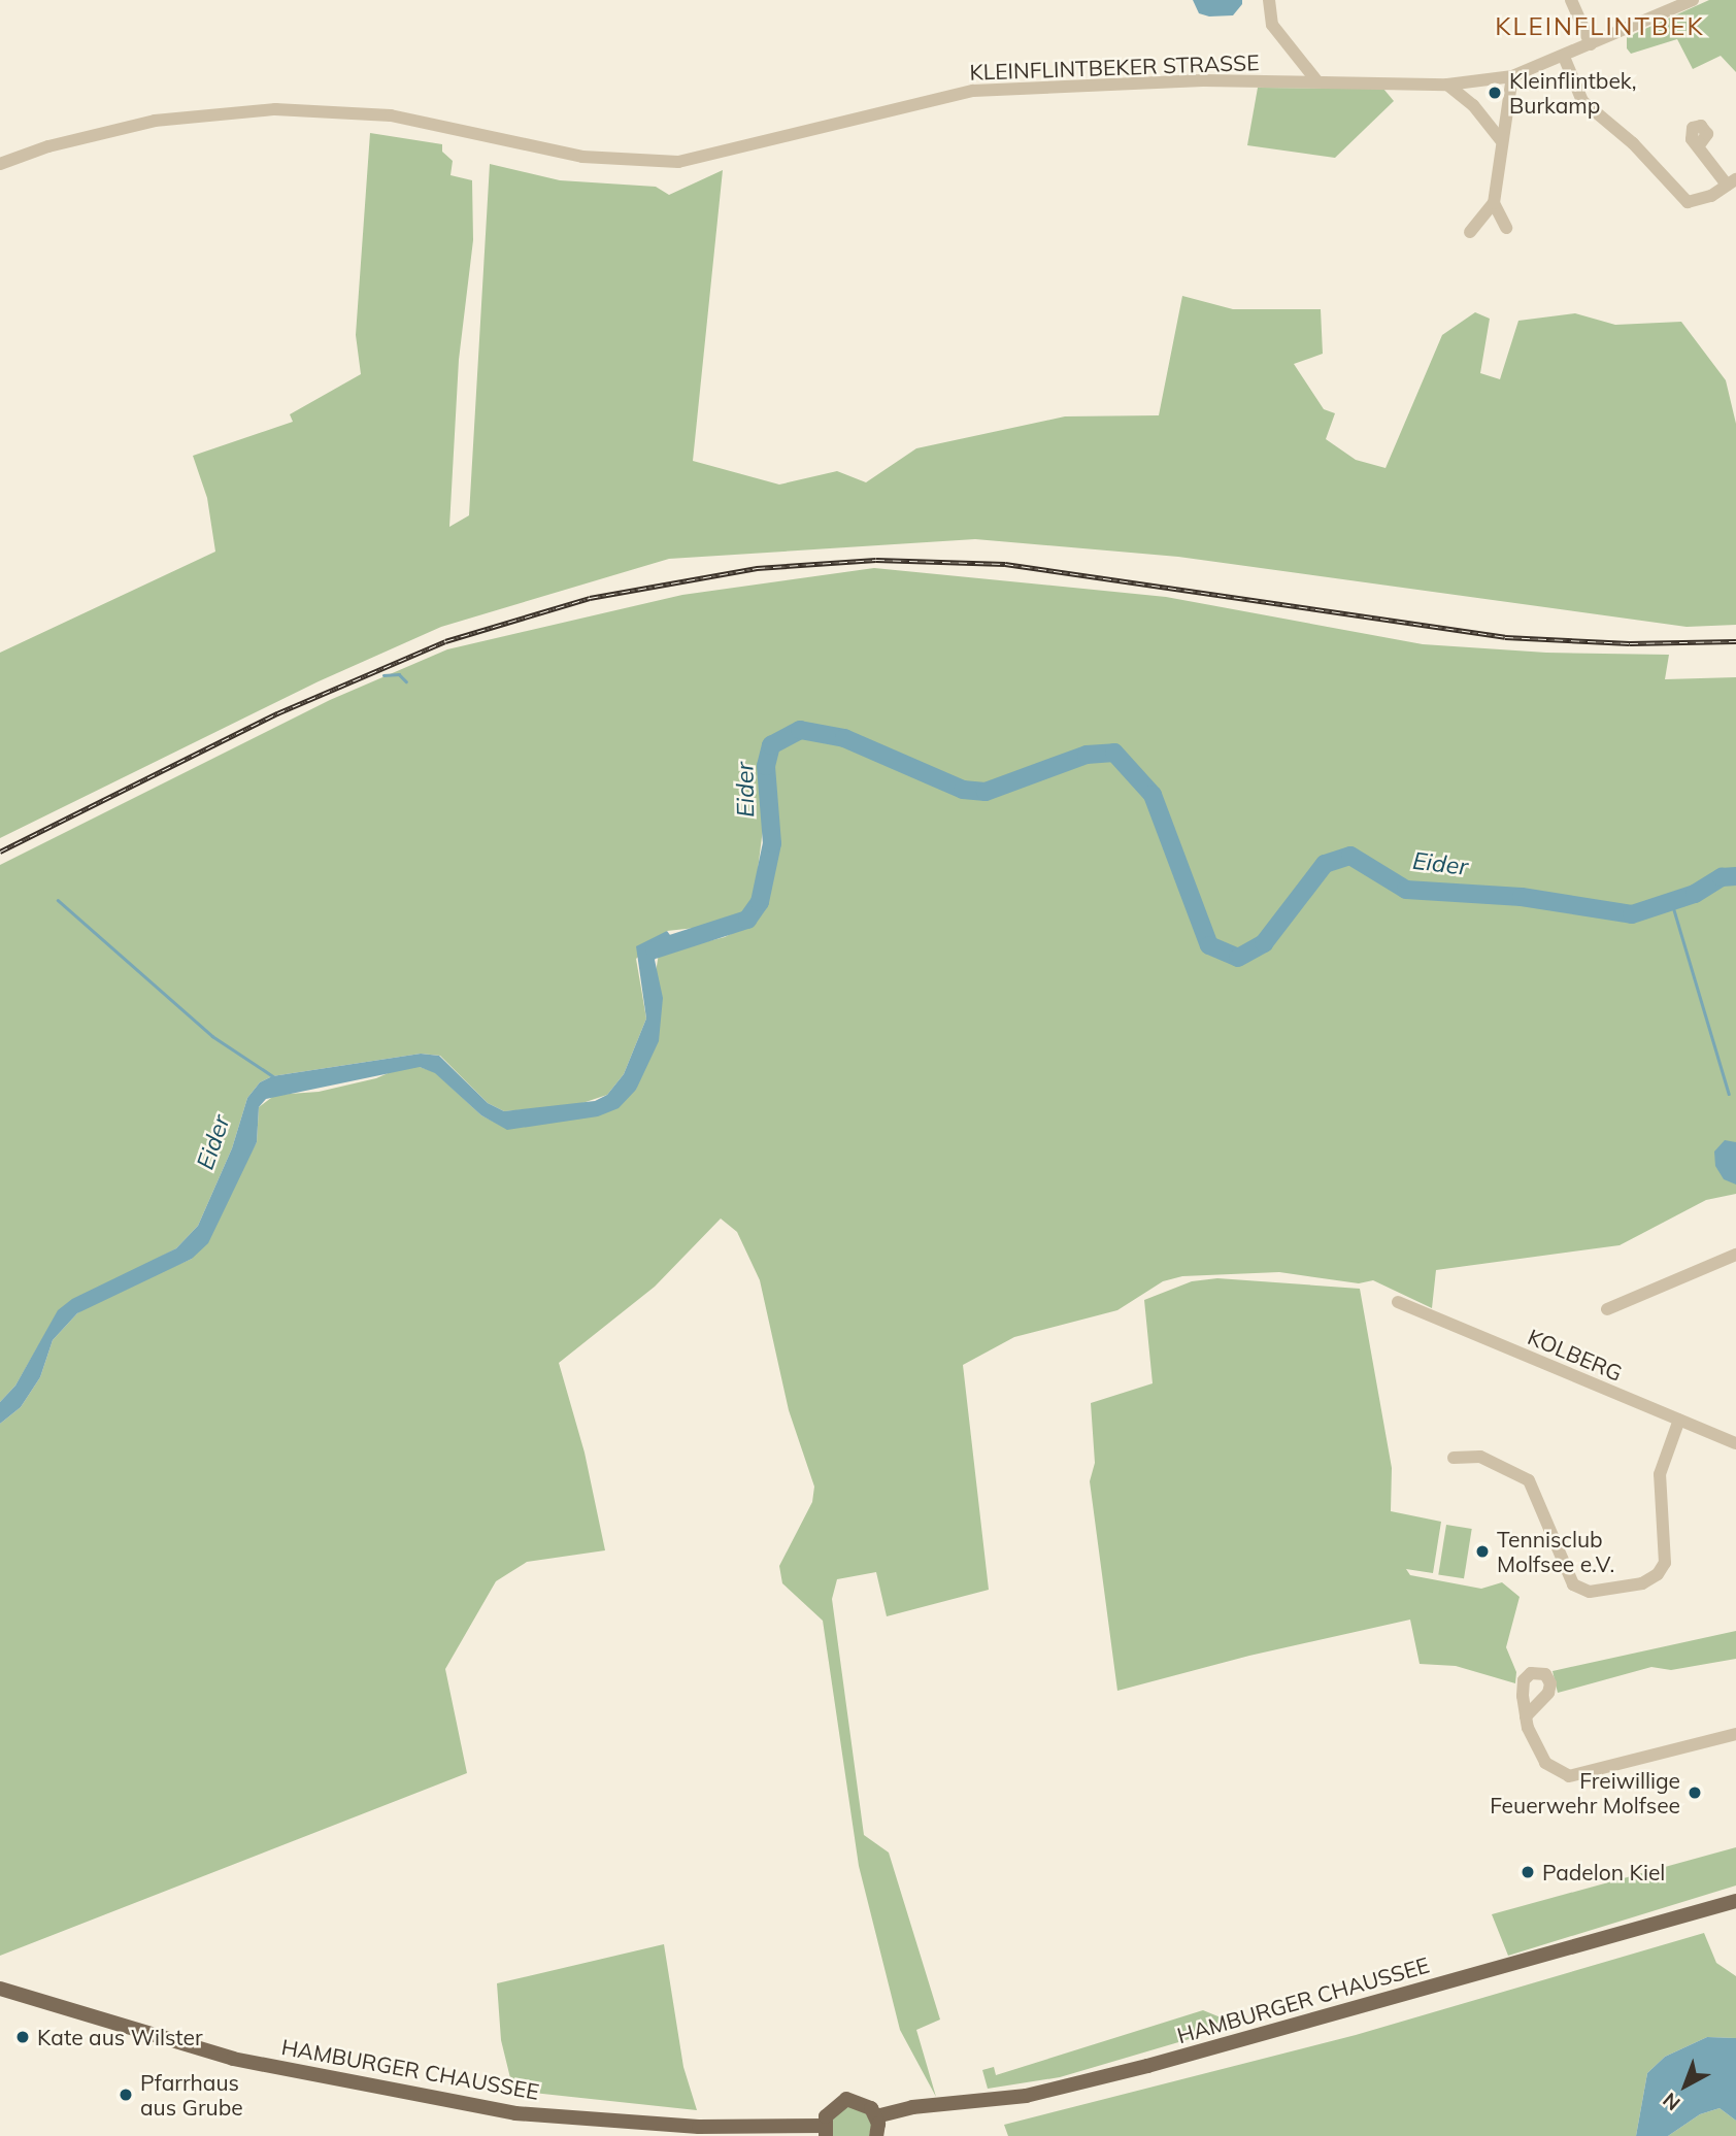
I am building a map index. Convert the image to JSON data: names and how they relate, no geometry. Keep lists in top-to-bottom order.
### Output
{
  "streets": {
    "main road": ["HAMBURGER CHAUSSEE"],
    "street": ["KLEINFLINTBEKER STRASSE", "KOLBERG"]
  },
  "districts": ["KLEINFLINTBEK"],
  "water": ["Eider"],
  "places": [
    "Kleinflintbek, Burkamp",
    "Tennisclub Molfsee e.V.",
    "Freiwillige Feuerwehr Molfsee",
    "Padelon Kiel",
    "Kate aus Wilster",
    "Pfarrhaus aus Grube"
  ],
  "north": "bottom left"
}
